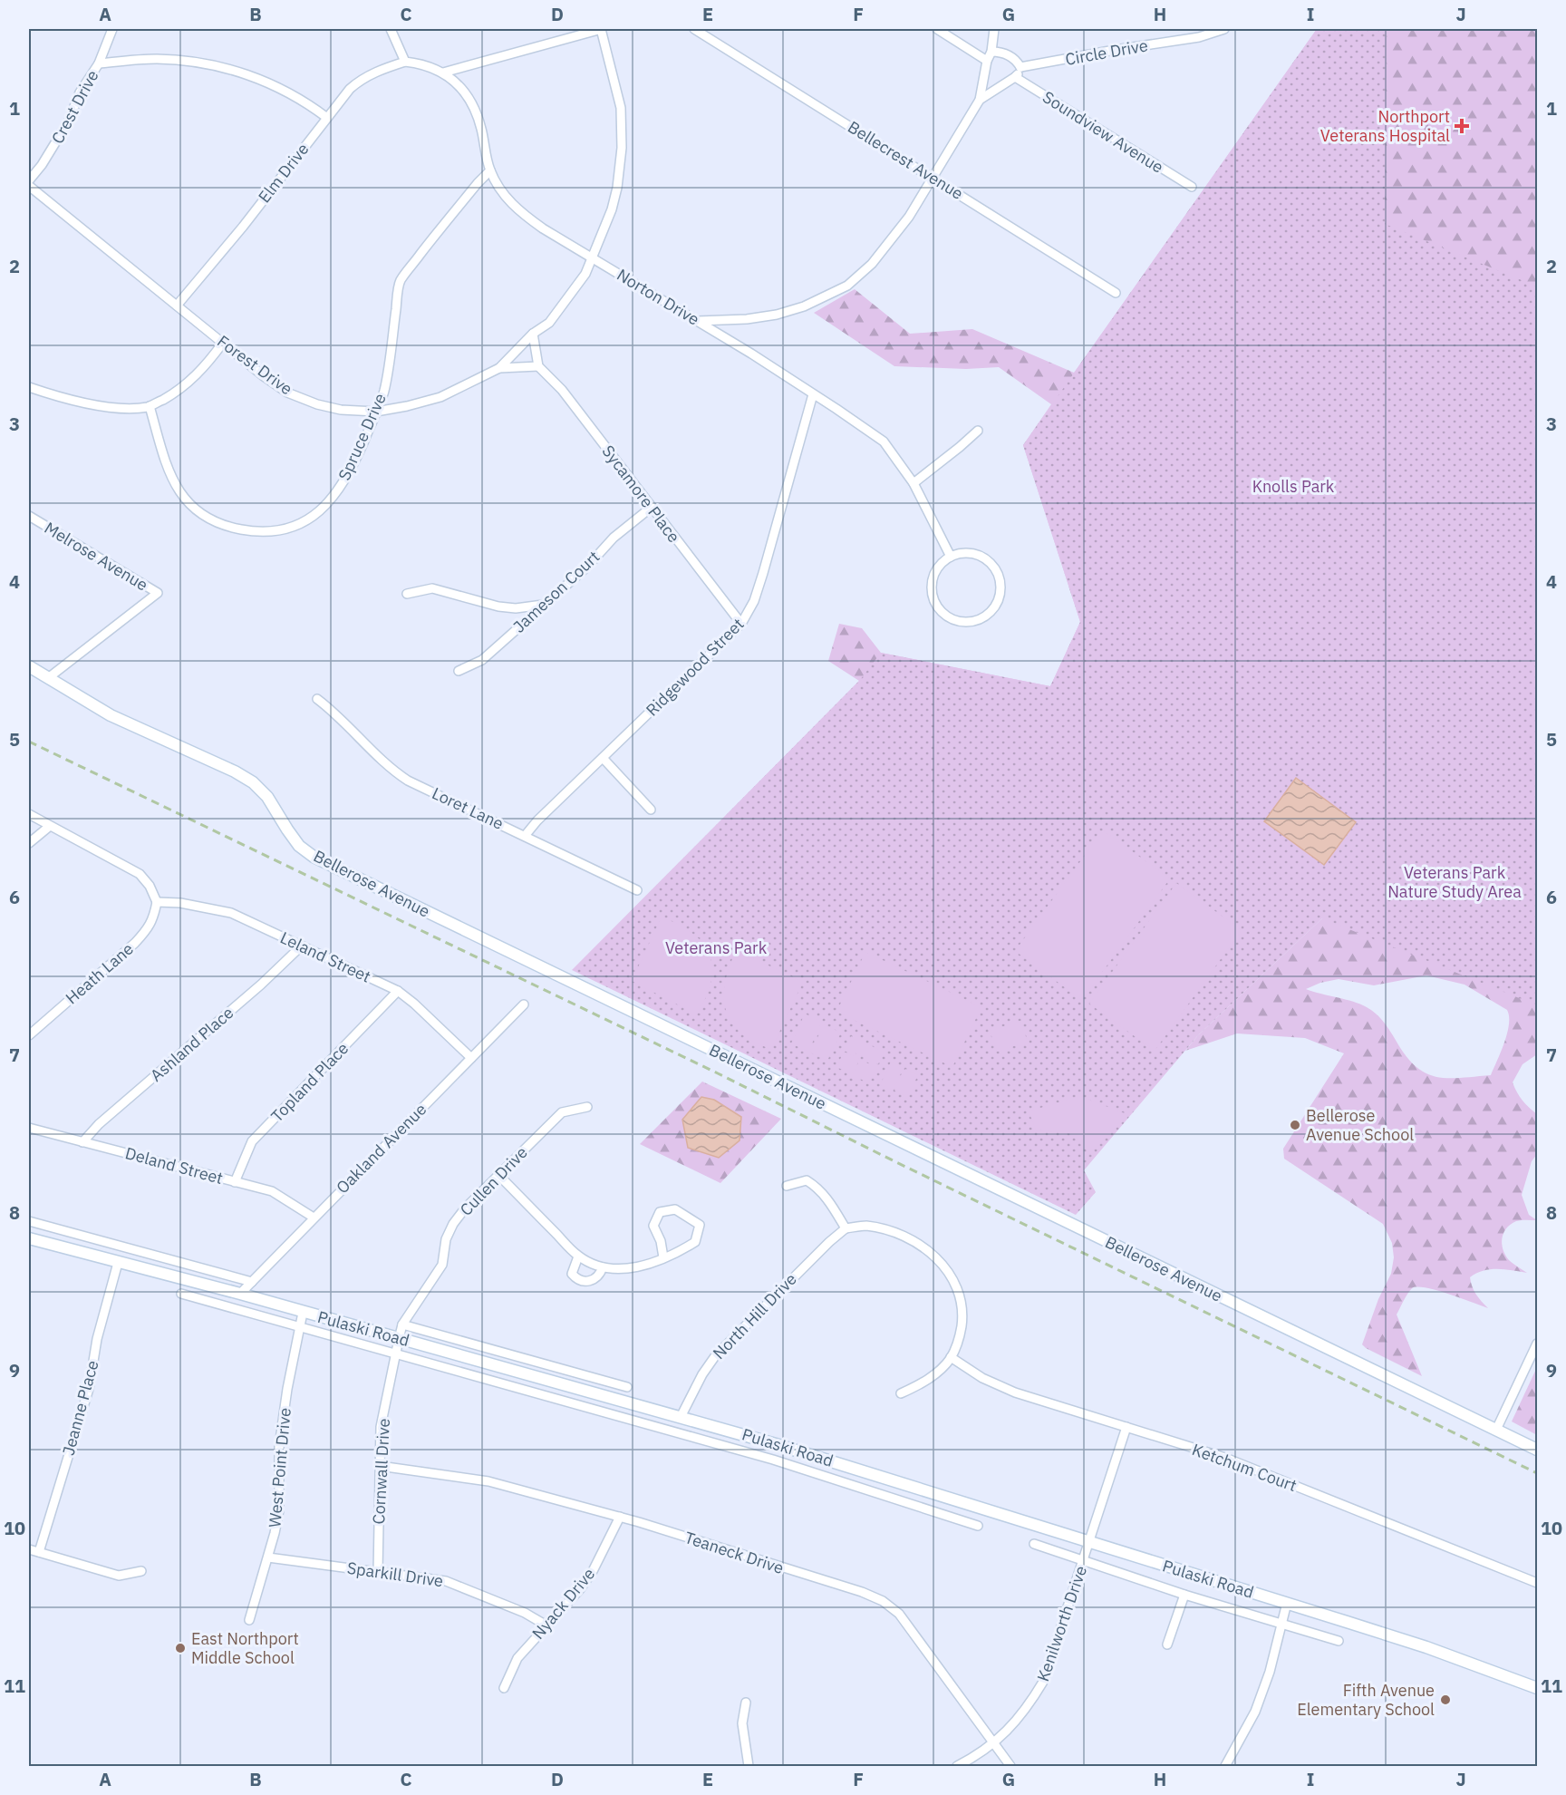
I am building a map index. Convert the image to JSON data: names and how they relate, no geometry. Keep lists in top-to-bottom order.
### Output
{
  "streets": {
    "street": [
      "Circle Drive",
      "Crest Drive",
      "Soundview Avenue",
      "Bellecrest Avenue",
      "Elm Drive",
      "Norton Drive",
      "Forest Drive",
      "Spruce Drive",
      "Sycamore Place",
      "Melrose Avenue",
      "Jameson Court",
      "Ridgewood Street",
      "Loret Lane",
      "Bellerose Avenue",
      "Leland Street",
      "Heath Lane",
      "Ashland Place",
      "Topland Place",
      "Oakland Avenue",
      "Deland Street",
      "Cullen Drive",
      "North Hill Drive",
      "Pulaski Road",
      "Jeanne Place",
      "West Point Drive",
      "Ketchum Court",
      "Cornwall Drive",
      "Teaneck Drive",
      "Sparkill Drive",
      "Nyack Drive",
      "Kenilworth Drive"
    ]
  },
  "crossings": [
    ["Elm Drive", "Norton Drive"],
    ["Elm Drive", "Forest Drive"],
    ["Norton Drive", "Forest Drive"],
    ["Norton Drive", "Spruce Drive"],
    ["Norton Drive", "Ridgewood Street"],
    ["Forest Drive", "Spruce Drive"],
    ["Sycamore Place", "Jameson Court"],
    ["Sycamore Place", "Ridgewood Street"],
    ["Melrose Avenue", "Bellerose Avenue"],
    ["Ridgewood Street", "Loret Lane"],
    ["Leland Street", "Heath Lane"],
    ["Leland Street", "Ashland Place"],
    ["Leland Street", "Topland Place"],
    ["Leland Street", "Oakland Avenue"],
    ["Ashland Place", "Deland Street"],
    ["Topland Place", "Deland Street"],
    ["Oakland Avenue", "Deland Street"],
    ["Oakland Avenue", "Pulaski Road"],
    ["Cullen Drive", "Pulaski Road"],
    ["Cullen Drive", "Cornwall Drive"],
    ["North Hill Drive", "Pulaski Road"],
    ["Pulaski Road", "Jeanne Place"],
    ["Pulaski Road", "West Point Drive"],
    ["Pulaski Road", "Cornwall Drive"],
    ["Pulaski Road", "Kenilworth Drive"],
    ["West Point Drive", "Sparkill Drive"],
    ["Ketchum Court", "Kenilworth Drive"],
    ["Cornwall Drive", "Teaneck Drive"],
    ["Cornwall Drive", "Sparkill Drive"],
    ["Teaneck Drive", "Nyack Drive"],
    ["Teaneck Drive", "Kenilworth Drive"],
    ["Sparkill Drive", "Nyack Drive"]
  ],
  "parks": ["Knolls Park", "Veterans Park Nature Study Area", "Veterans Park"],
  "places": {
    "health": ["Northport Veterans Hospital"],
    "other": ["Bellerose Avenue School", "East Northport Middle School", "Fifth Avenue Elementary School"]
  },
  "grid": {
    "columns": [
      "A",
      "B",
      "C",
      "D",
      "E",
      "F",
      "G",
      "H",
      "I",
      "J"
    ],
    "rows": [
      "1",
      "2",
      "3",
      "4",
      "5",
      "6",
      "7",
      "8",
      "9",
      "10",
      "11"
    ]
  }
}
